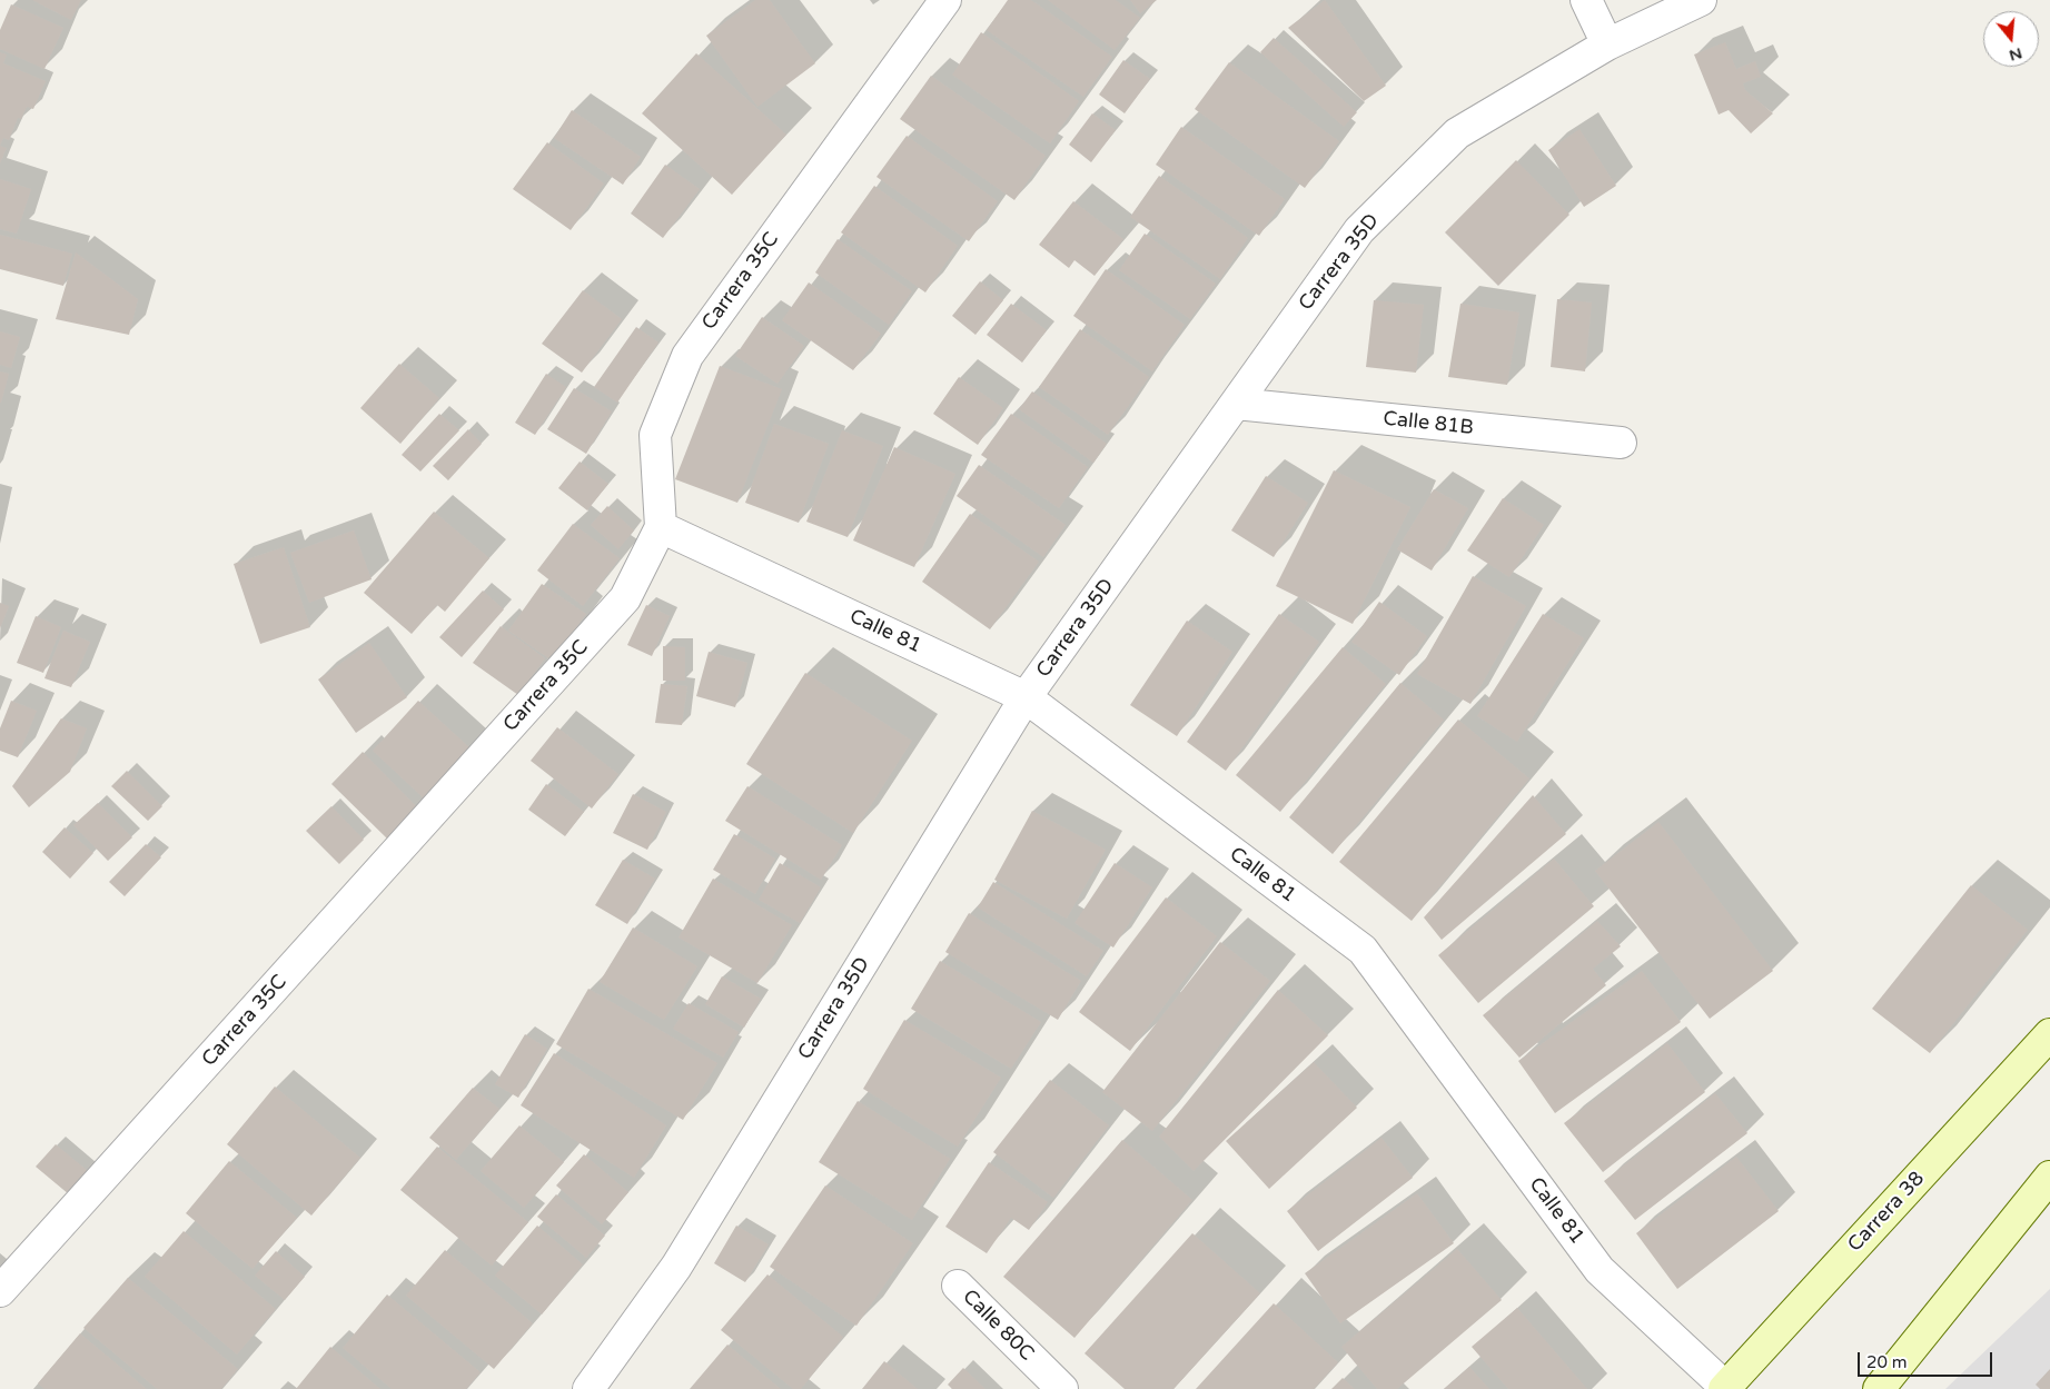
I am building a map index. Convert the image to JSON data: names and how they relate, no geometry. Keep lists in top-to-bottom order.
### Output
{
  "streets": {
    "main road": ["Carrera 38"],
    "street": [
      "Carrera 35D",
      "Carrera 35C",
      "Calle 81B",
      "Calle 81",
      "Calle 80C"
    ]
  },
  "crossings": [
    ["Carrera 35D", "Calle 81B"],
    ["Carrera 35D", "Calle 81"],
    ["Carrera 35C", "Calle 81"],
    ["Calle 81", "Carrera 38"]
  ],
  "scale_bar": "20 m",
  "north": "bottom"
}
